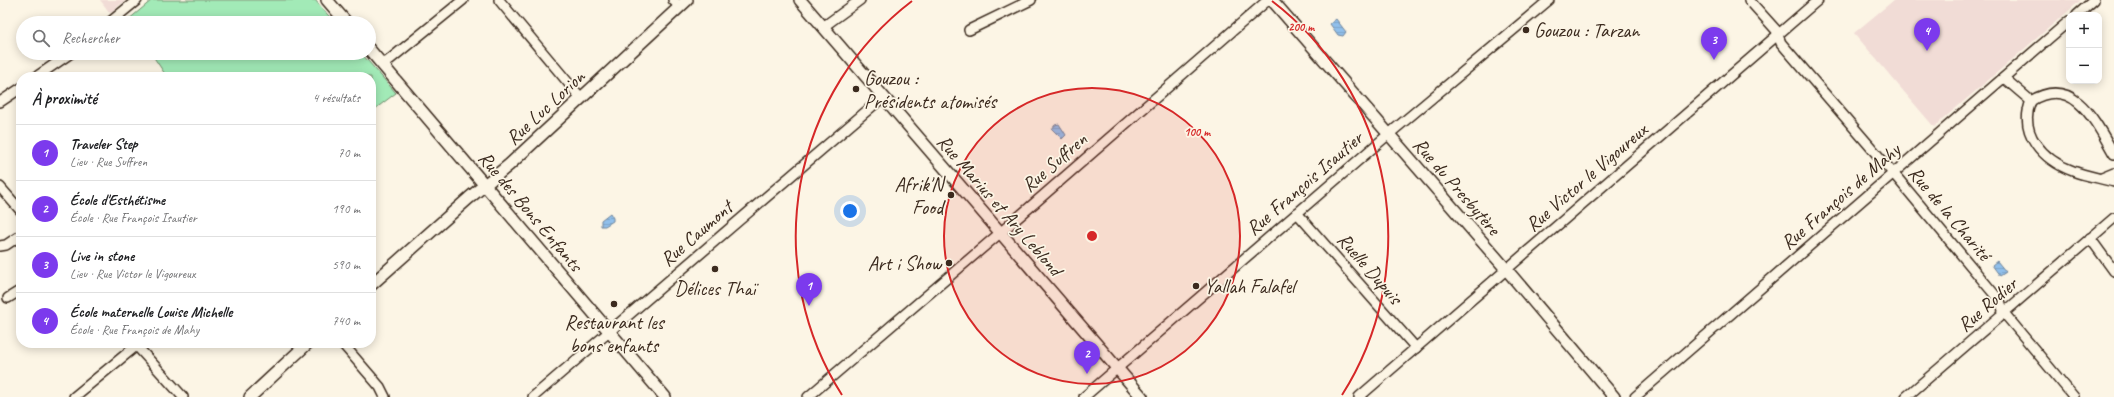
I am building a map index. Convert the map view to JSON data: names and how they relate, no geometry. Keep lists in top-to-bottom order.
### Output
{
  "streets": {
    "street": [
      "Rue Luc Lorion",
      "Rue Suffren",
      "Rue Victor le Vigoureux",
      "Rue François Isautier",
      "Rue du Presbytère",
      "Rue François de Mahy",
      "Rue Marius et Ary Leblond",
      "Rue des Bons Enfants",
      "Rue de la Charité",
      "Rue Caumont",
      "Ruelle Dupuis",
      "Rue Rodier"
    ]
  },
  "crossings": [
    ["Rue Luc Lorion", "Rue des Bons Enfants"],
    ["Rue Suffren", "Rue Marius et Ary Leblond"],
    ["Rue Victor le Vigoureux", "Rue du Presbytère"],
    ["Rue Victor le Vigoureux", "Rue de la Charité"],
    ["Rue Victor le Vigoureux", "Ruelle Dupuis"],
    ["Rue François Isautier", "Rue du Presbytère"],
    ["Rue François Isautier", "Rue Marius et Ary Leblond"],
    ["Rue François Isautier", "Ruelle Dupuis"],
    ["Rue François de Mahy", "Rue de la Charité"],
    ["Rue Marius et Ary Leblond", "Rue Caumont"],
    ["Rue des Bons Enfants", "Rue Caumont"],
    ["Rue de la Charité", "Rue Rodier"]
  ],
  "places": [
    "Gouzou : Tarzan",
    "Gouzou : Présidents atomisés",
    "Afrik'N Food",
    "Art i Show",
    "Délices Thaï",
    "Yallah Falafel",
    "Restaurant les bons enfants"
  ],
  "page": {
    "map_buttons": ["+", "−"],
    "search": "Rechercher",
    "pins": [
      "4",
      "3",
      "1",
      "2"
    ],
    "heading": ["À proximité", "4 résultats"],
    "list": [
      {
        "mark": "1",
        "name": "Traveler Step",
        "note": "Lieu · Rue Suffren",
        "value": "70 m"
      },
      {
        "mark": "2",
        "name": "École d'Esthétisme",
        "note": "École · Rue François Isautier",
        "value": "190 m"
      },
      {
        "mark": "3",
        "name": "Live in stone",
        "note": "Lieu · Rue Victor le Vigoureux",
        "value": "590 m"
      },
      {
        "mark": "4",
        "name": "École maternelle Louise Michelle",
        "note": "École · Rue François de Mahy",
        "value": "740 m"
      }
    ]
  },
  "rings": ["200 m", "100 m"]
}
